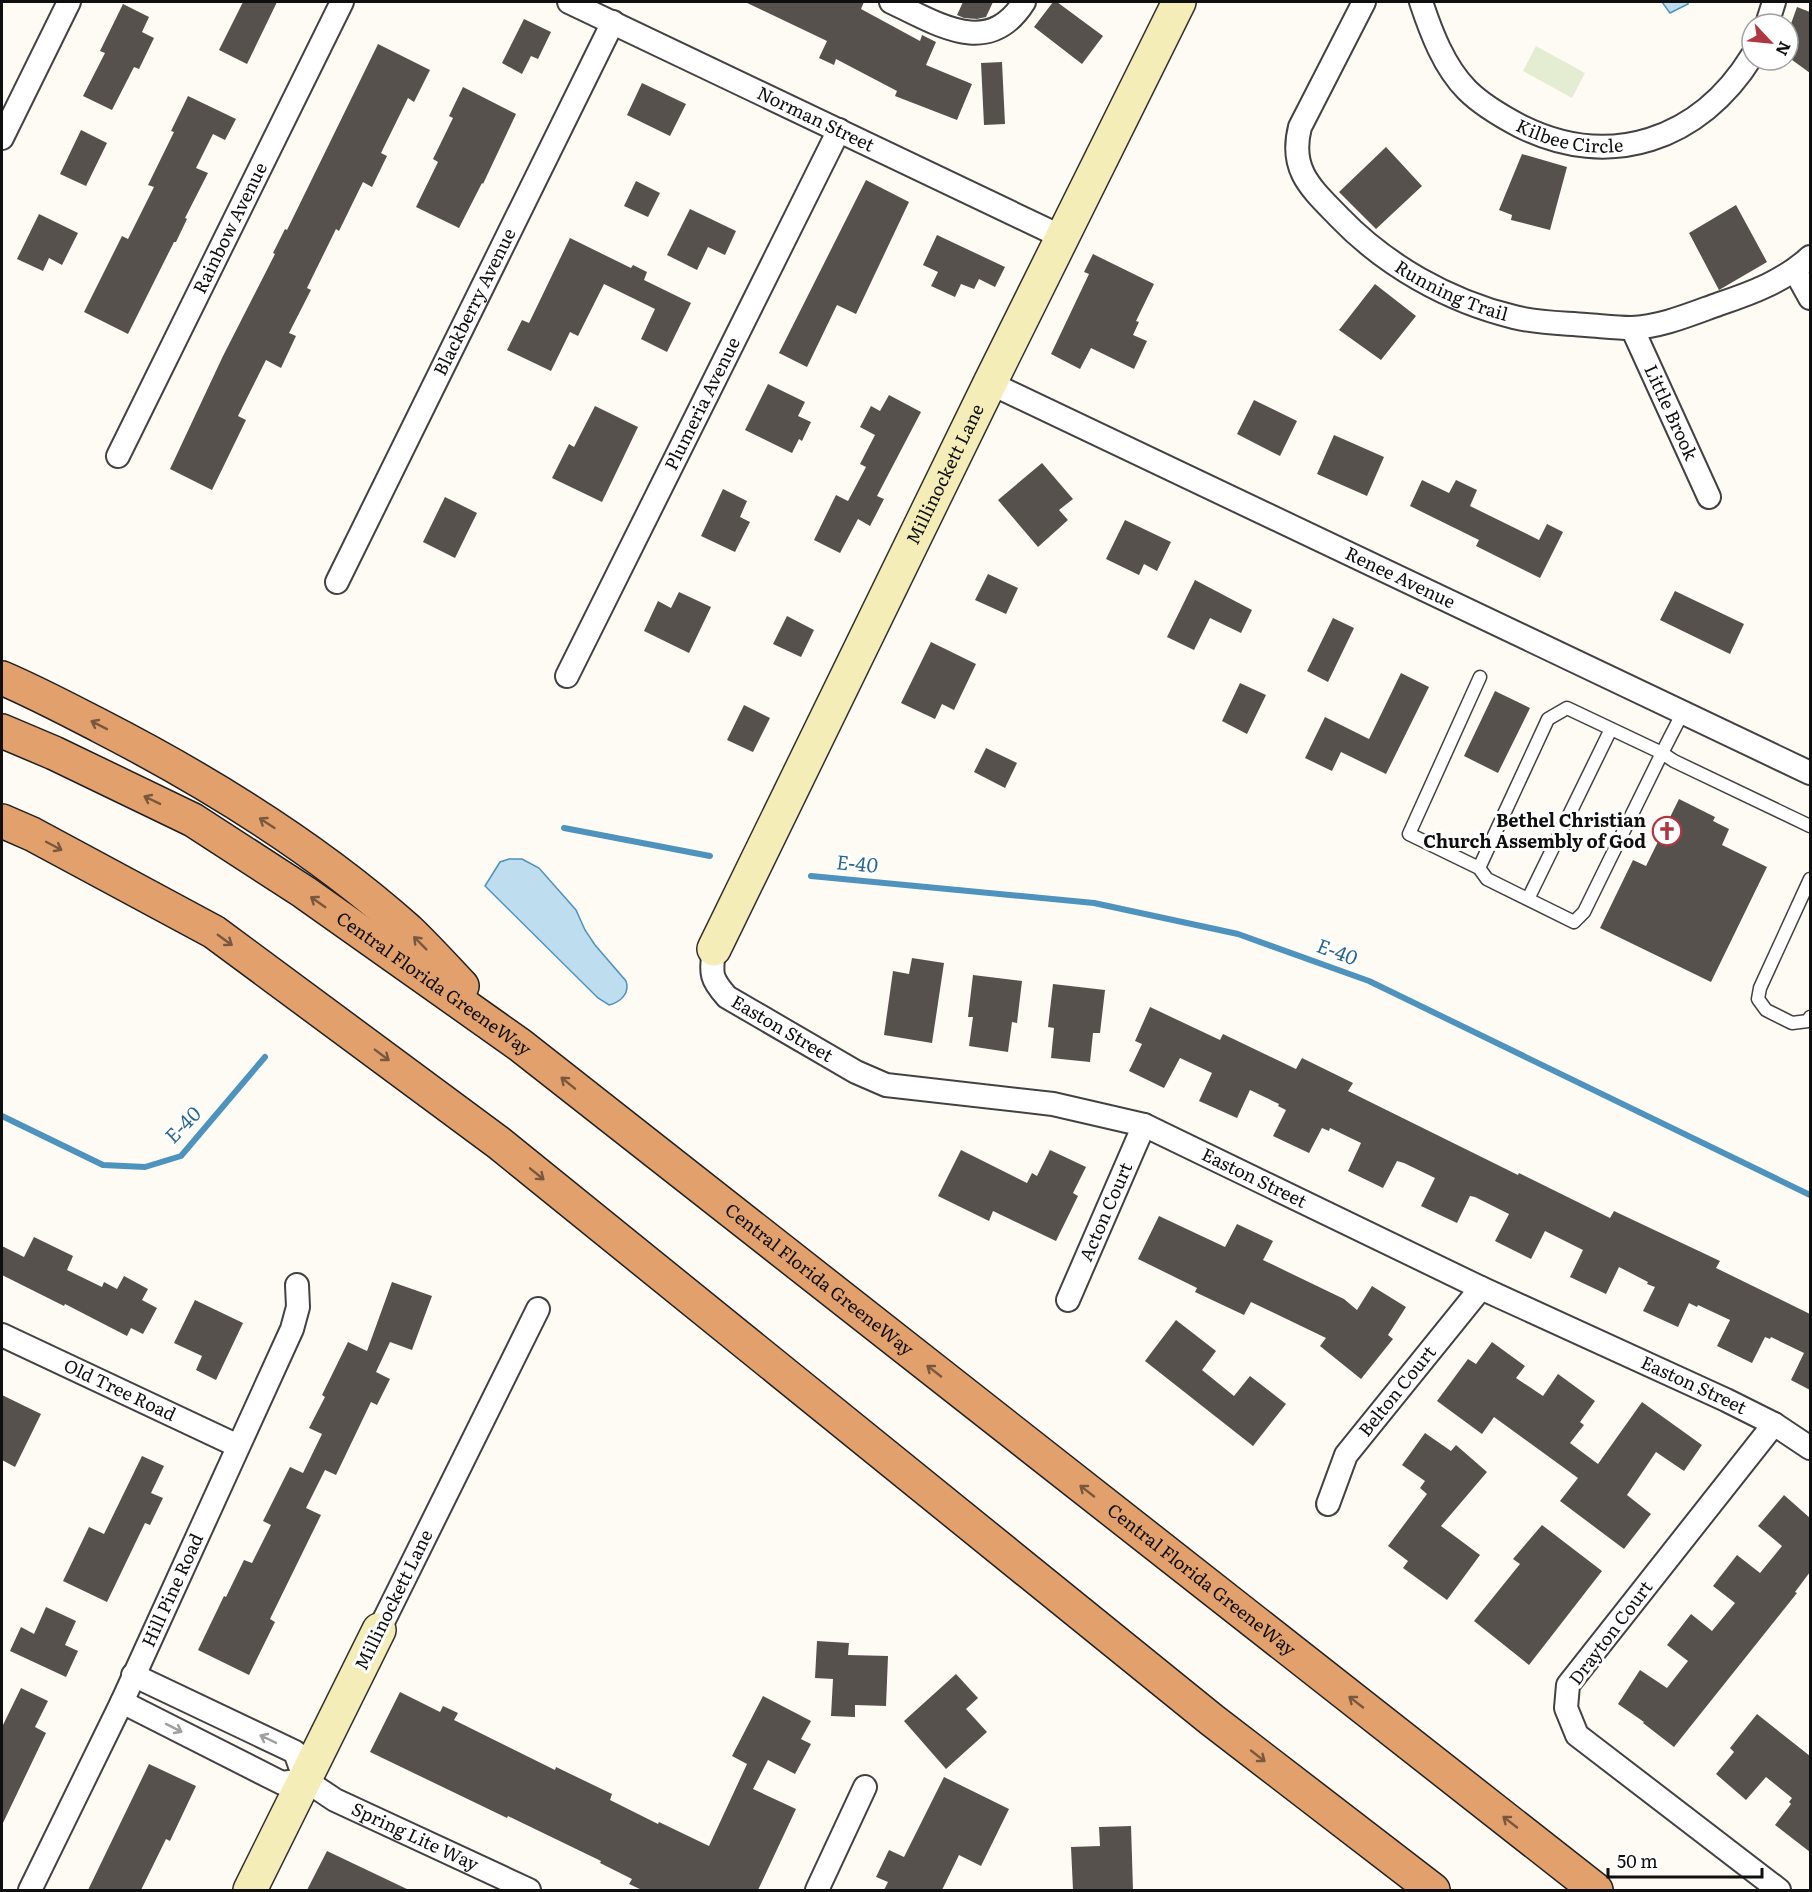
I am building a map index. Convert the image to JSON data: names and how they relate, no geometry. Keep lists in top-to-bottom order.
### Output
{
  "streets": {
    "highway": ["Central Florida GreeneWay"],
    "street": [
      "Norman Street",
      "Kilbee Circle",
      "Rainbow Avenue",
      "Running Trail",
      "Blackberry Avenue",
      "Plumeria Avenue",
      "Little Brook",
      "Millinockett Lane",
      "Renee Avenue",
      "Easton Street",
      "Acton Court",
      "Old Tree Road",
      "Belton Court",
      "Hill Pine Road",
      "Drayton Court",
      "Spring Lite Way"
    ]
  },
  "crossings": [
    ["Norman Street", "Blackberry Avenue"],
    ["Norman Street", "Plumeria Avenue"],
    ["Norman Street", "Millinockett Lane"],
    ["Running Trail", "Little Brook"],
    ["Millinockett Lane", "Renee Avenue"],
    ["Millinockett Lane", "Easton Street"],
    ["Millinockett Lane", "Spring Lite Way"],
    ["Easton Street", "Acton Court"],
    ["Easton Street", "Belton Court"],
    ["Easton Street", "Drayton Court"],
    ["Old Tree Road", "Hill Pine Road"]
  ],
  "water": ["E-40"],
  "places": {
    "church": ["Bethel Christian Church Assembly of God"]
  },
  "scale_bar": "50 m",
  "north": "bottom right"
}
